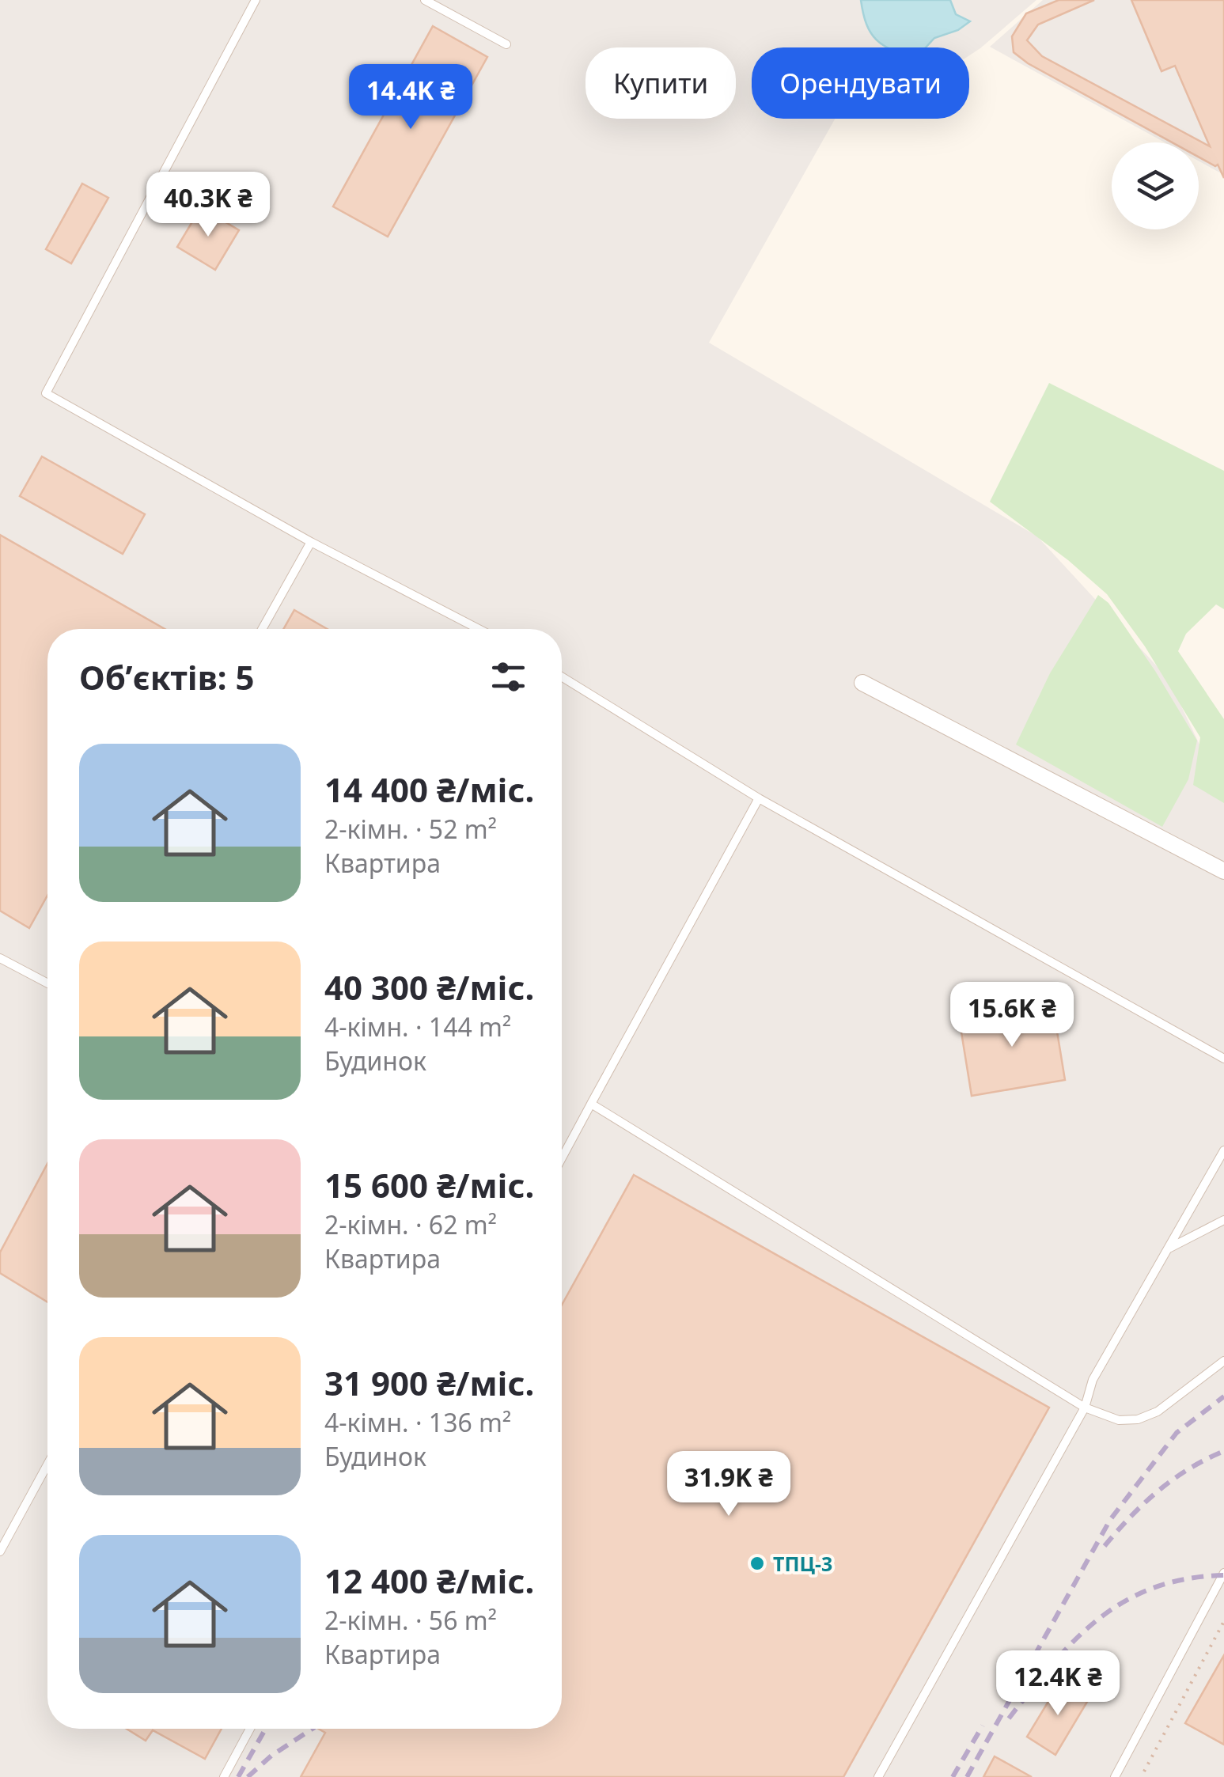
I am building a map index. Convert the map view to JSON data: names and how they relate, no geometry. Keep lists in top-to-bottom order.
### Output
{
  "places": ["ТПЦ-3"],
  "page": {
    "chip": ["Купити", "Орендувати"],
    "price": [
      "14.4K ₴",
      "40.3K ₴",
      "15.6K ₴",
      "31.9K ₴",
      "12.4K ₴"
    ],
    "heading": "Об’єктів: 5",
    "list": [
      {
        "name": "14 400 ₴/міс.",
        "note": "2-кімн. · 52 m² · Квартира"
      },
      {
        "name": "40 300 ₴/міс.",
        "note": "4-кімн. · 144 m² · Будинок"
      },
      {
        "name": "15 600 ₴/міс.",
        "note": "2-кімн. · 62 m² · Квартира"
      },
      {
        "name": "31 900 ₴/міс.",
        "note": "4-кімн. · 136 m² · Будинок"
      },
      {
        "name": "12 400 ₴/міс.",
        "note": "2-кімн. · 56 m² · Квартира"
      }
    ]
  }
}
